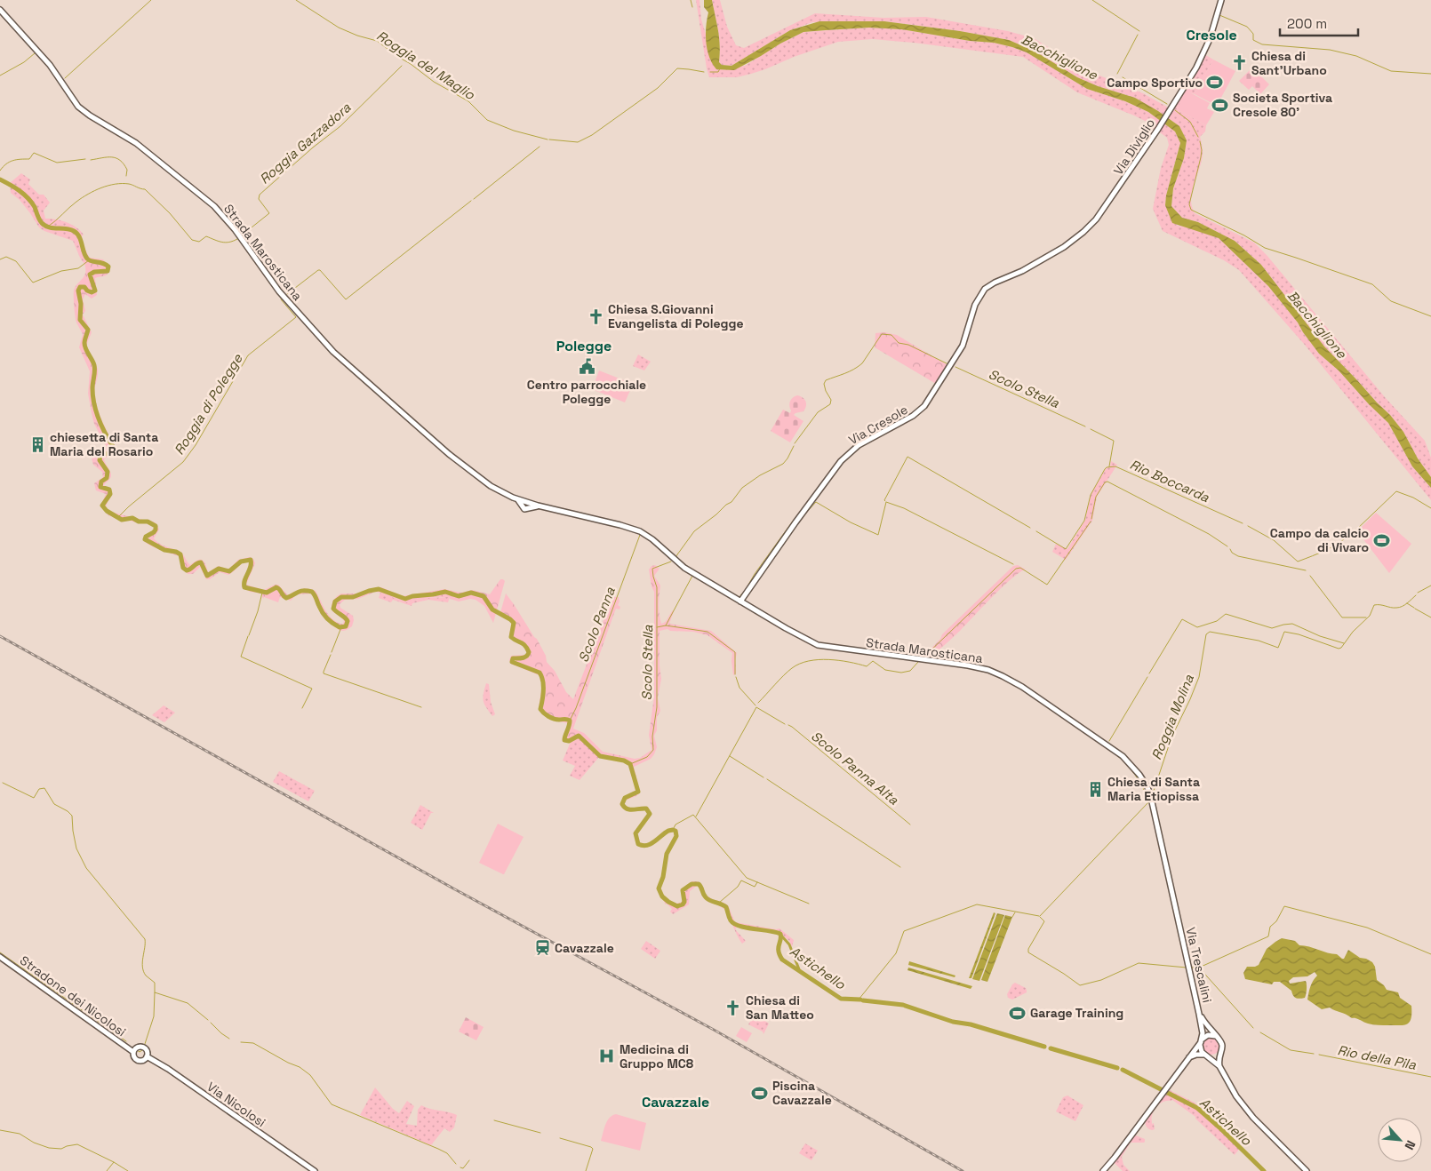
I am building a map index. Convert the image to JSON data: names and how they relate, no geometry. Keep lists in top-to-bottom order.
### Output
{
  "streets": {
    "main road": [
      "Via Diviglio",
      "Strada Marosticana",
      "Via Cresole",
      "Via Trescalini",
      "Stradone dei Nicolosi",
      "Via Nicolosi"
    ]
  },
  "crossings": [
    ["Via Diviglio", "Via Cresole"],
    ["Strada Marosticana", "Via Cresole"],
    ["Strada Marosticana", "Via Trescalini"],
    ["Stradone dei Nicolosi", "Via Nicolosi"]
  ],
  "districts": ["Cresole", "Polegge", "Cavazzale"],
  "water": [
    "Bacchiglione",
    "Roggia del Maglio",
    "Roggia Gazzadora",
    "Scolo Stella",
    "Roggia di Polegge",
    "Rio Boccarda",
    "Scolo Panna",
    "Roggia Molina",
    "Scolo Panna Alta",
    "Astichello",
    "Rio della Pila"
  ],
  "places": {
    "church": ["Chiesa di Sant'Urbano", "Chiesa S.Giovanni Evangelista di Polegge", "Chiesa di San Matteo"],
    "sports": [
      "Campo Sportivo",
      "Societa Sportiva Cresole 80'",
      "Campo da calcio di Vivaro",
      "Garage Training",
      "Piscina Cavazzale"
    ],
    "public building": ["Centro parrocchiale Polegge"],
    "building": ["chiesetta di Santa Maria del Rosario", "Chiesa di Santa Maria Etiopissa"],
    "station": ["Cavazzale"],
    "hospital": ["Medicina di Gruppo MC8"]
  },
  "scale_bar": "200 m",
  "north": "bottom right"
}
